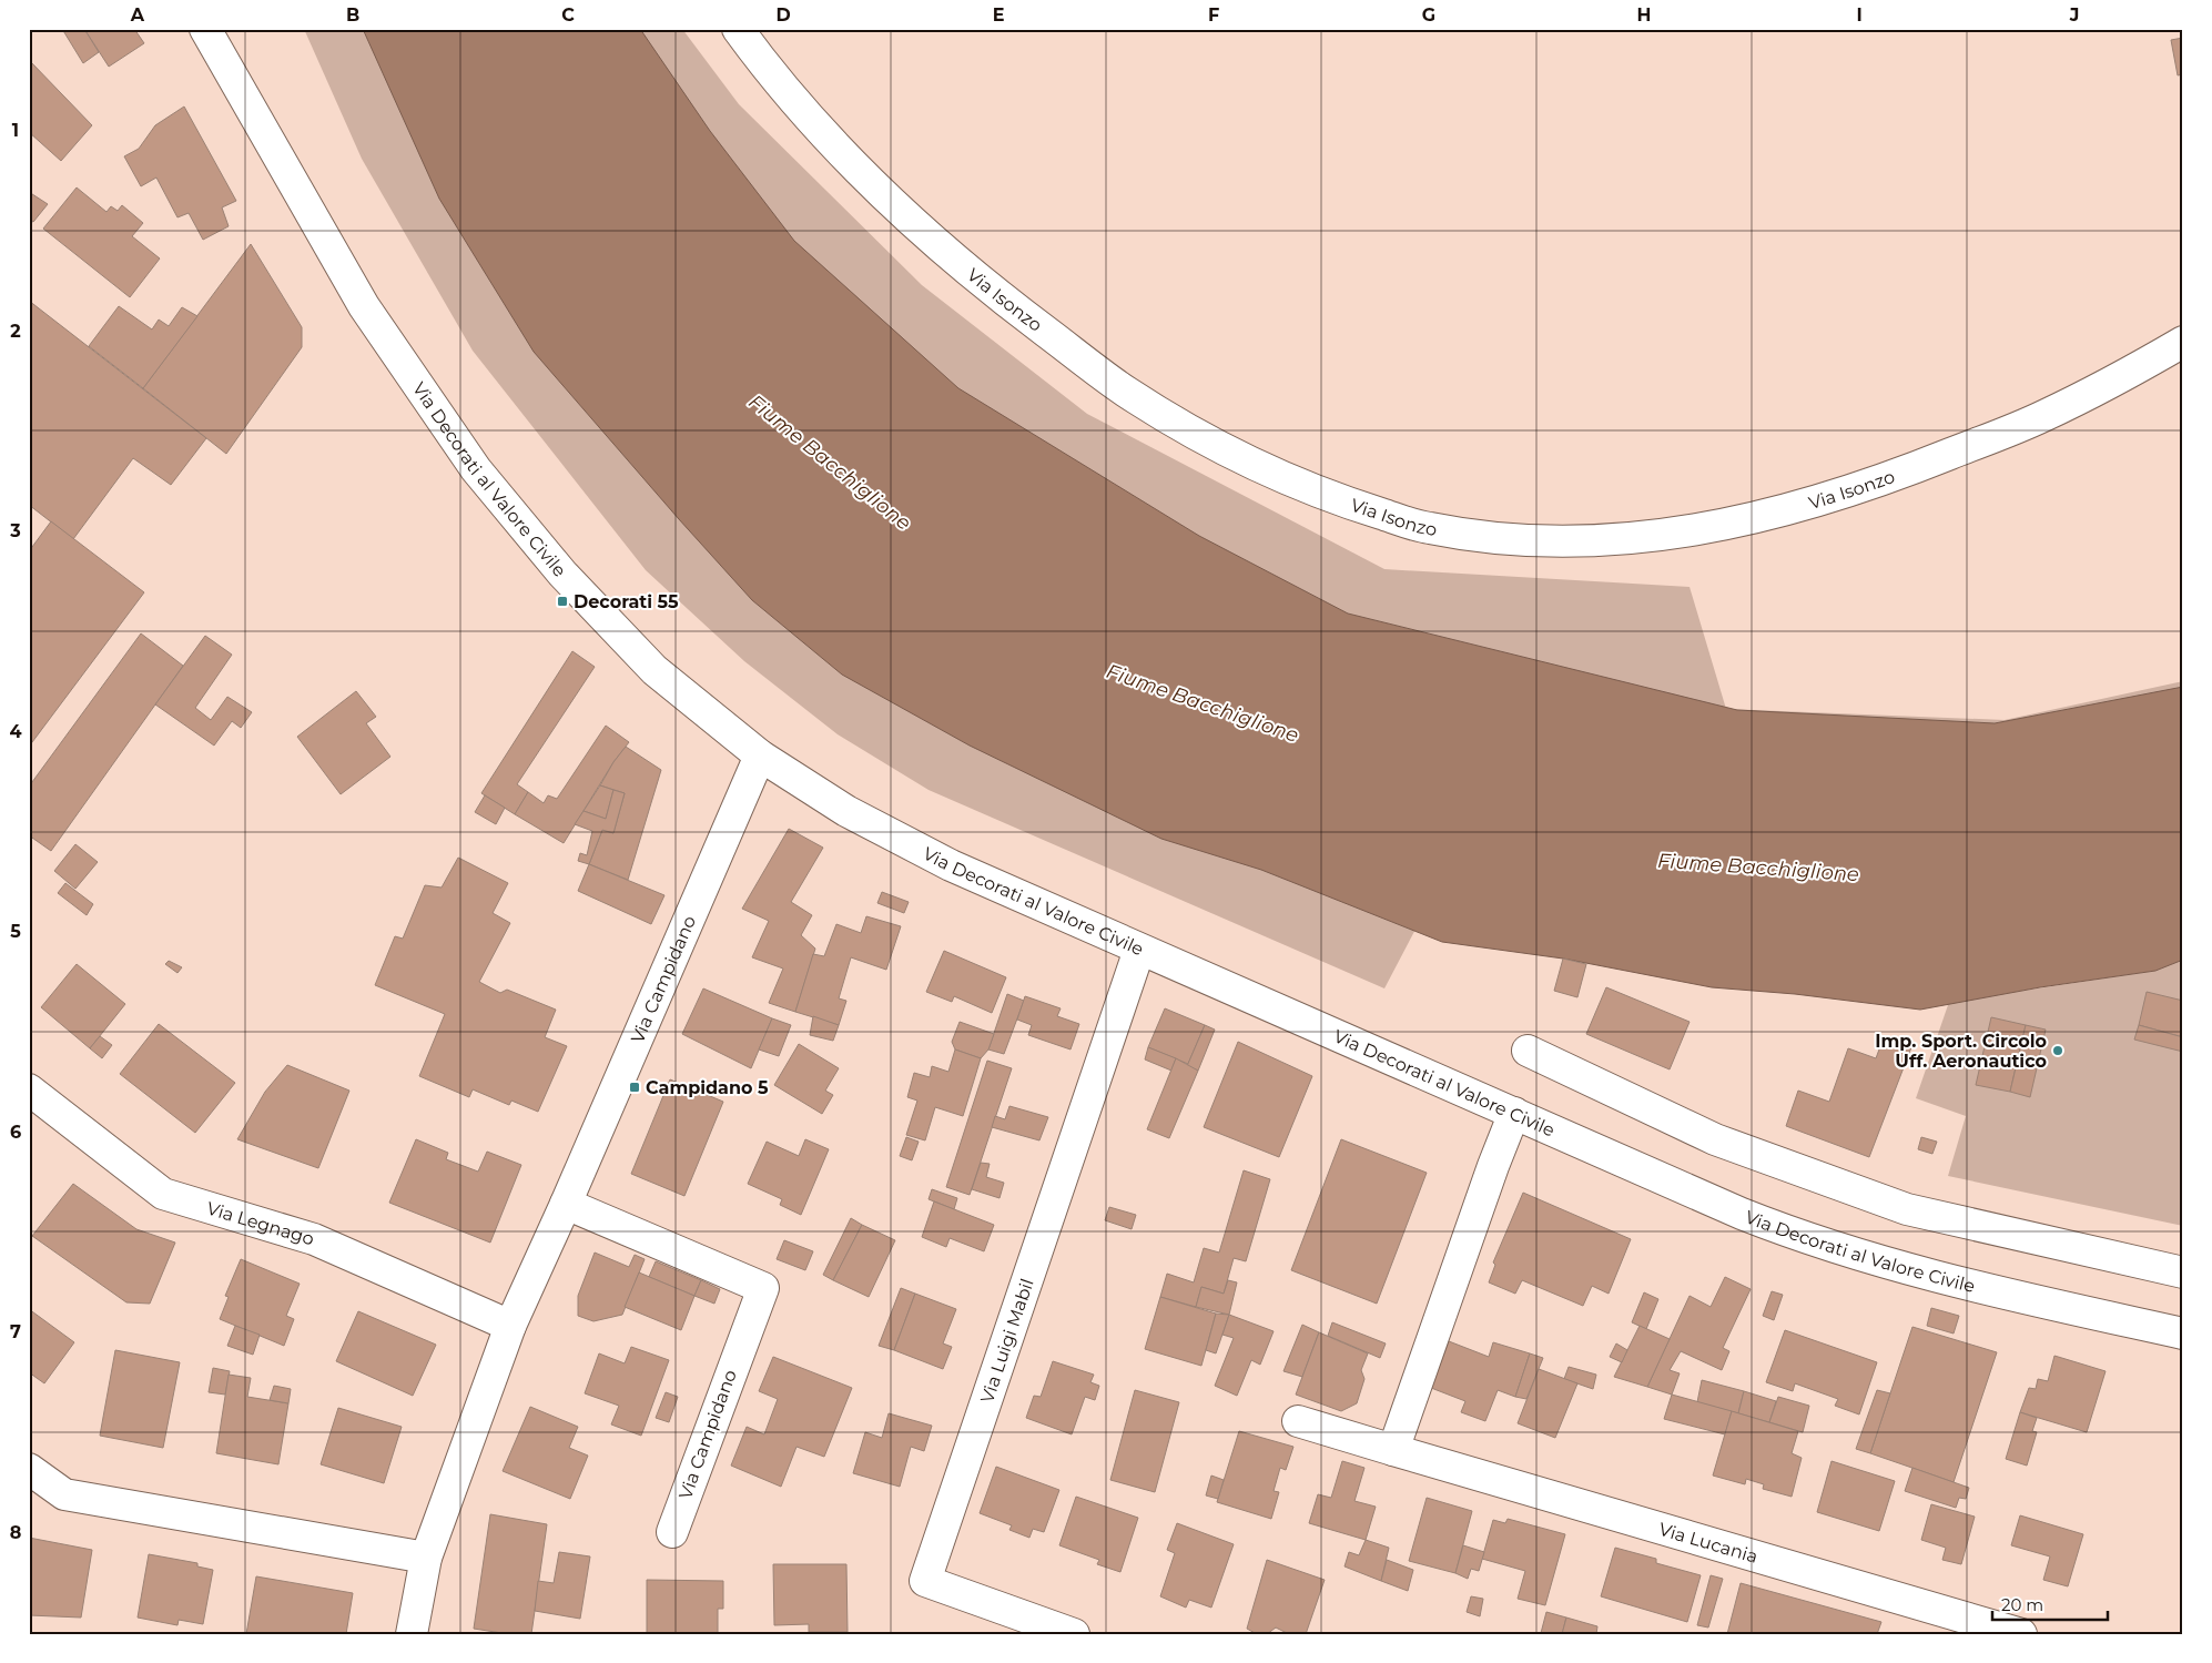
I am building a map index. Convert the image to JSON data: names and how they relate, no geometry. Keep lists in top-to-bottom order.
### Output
{
  "streets": {
    "street": [
      "Via Isonzo",
      "Via Decorati al Valore Civile",
      "Via Campidano",
      "Via Legnago",
      "Via Luigi Mabil",
      "Via Lucania"
    ]
  },
  "crossings": [
    ["Via Decorati al Valore Civile", "Via Campidano"],
    ["Via Decorati al Valore Civile", "Via Luigi Mabil"],
    ["Via Campidano", "Via Legnago"]
  ],
  "water": ["Fiume Bacchiglione"],
  "places": {
    "transit": ["Decorati 55", "Campidano 5"],
    "other": ["Imp. Sport. Circolo Uff. Aeronautico"]
  },
  "scale_bar": "20 m",
  "grid": {
    "columns": [
      "A",
      "B",
      "C",
      "D",
      "E",
      "F",
      "G",
      "H",
      "I",
      "J"
    ],
    "rows": [
      "1",
      "2",
      "3",
      "4",
      "5",
      "6",
      "7",
      "8"
    ]
  }
}
